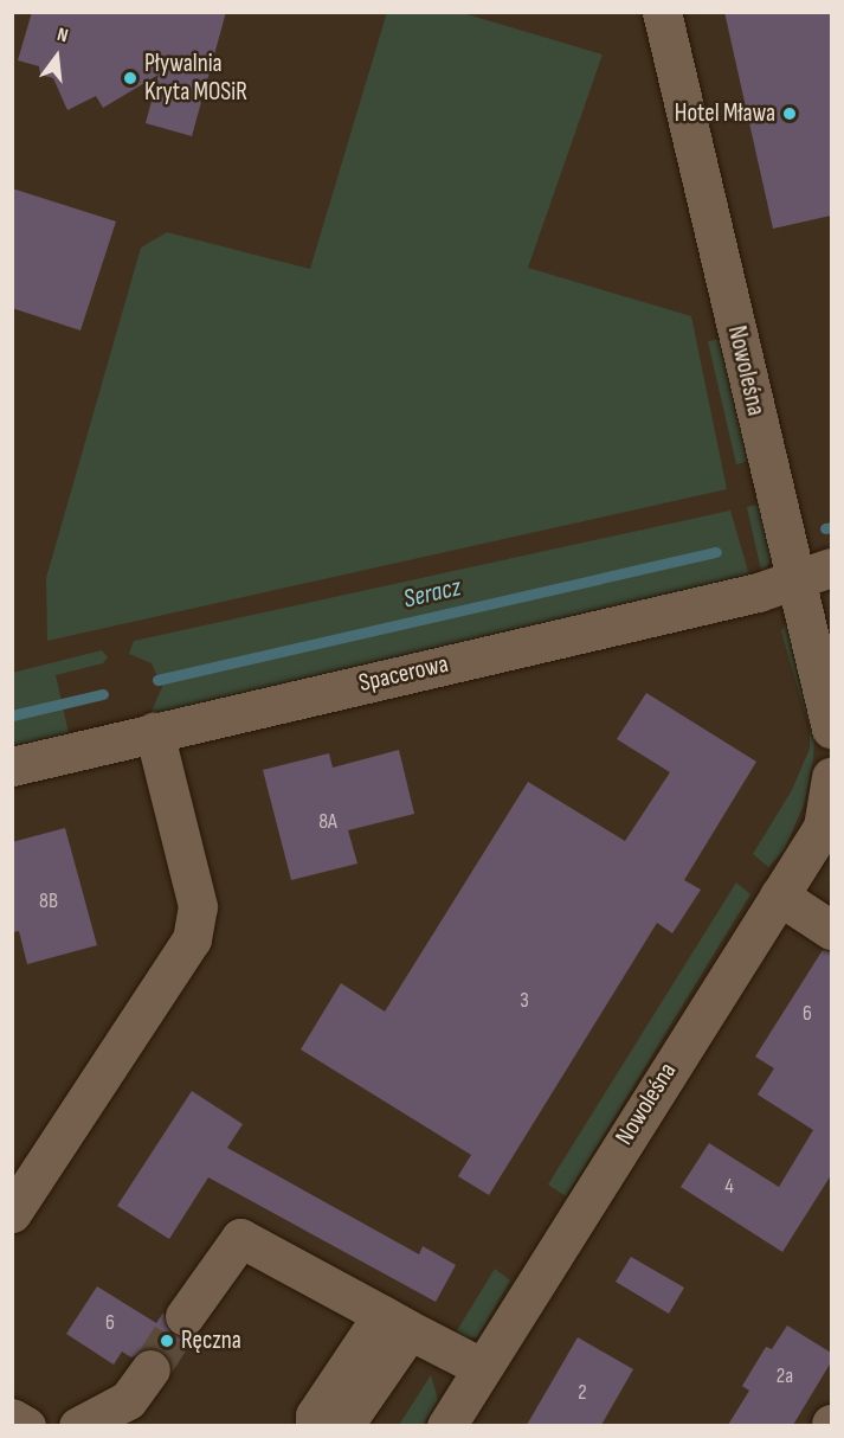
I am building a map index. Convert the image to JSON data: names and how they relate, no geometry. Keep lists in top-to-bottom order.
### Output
{
  "streets": {
    "street": ["Nowoleśna", "Spacerowa"]
  },
  "crossings": [
    ["Nowoleśna", "Spacerowa"]
  ],
  "water": ["Seracz"],
  "places": ["Pływalnia Kryta MOSiR", "Hotel Mława", "Ręczna"],
  "house_numbers": [
    "8A",
    "8B",
    "3",
    "6",
    "4",
    "6",
    "2a",
    "2"
  ],
  "north": "top"
}
